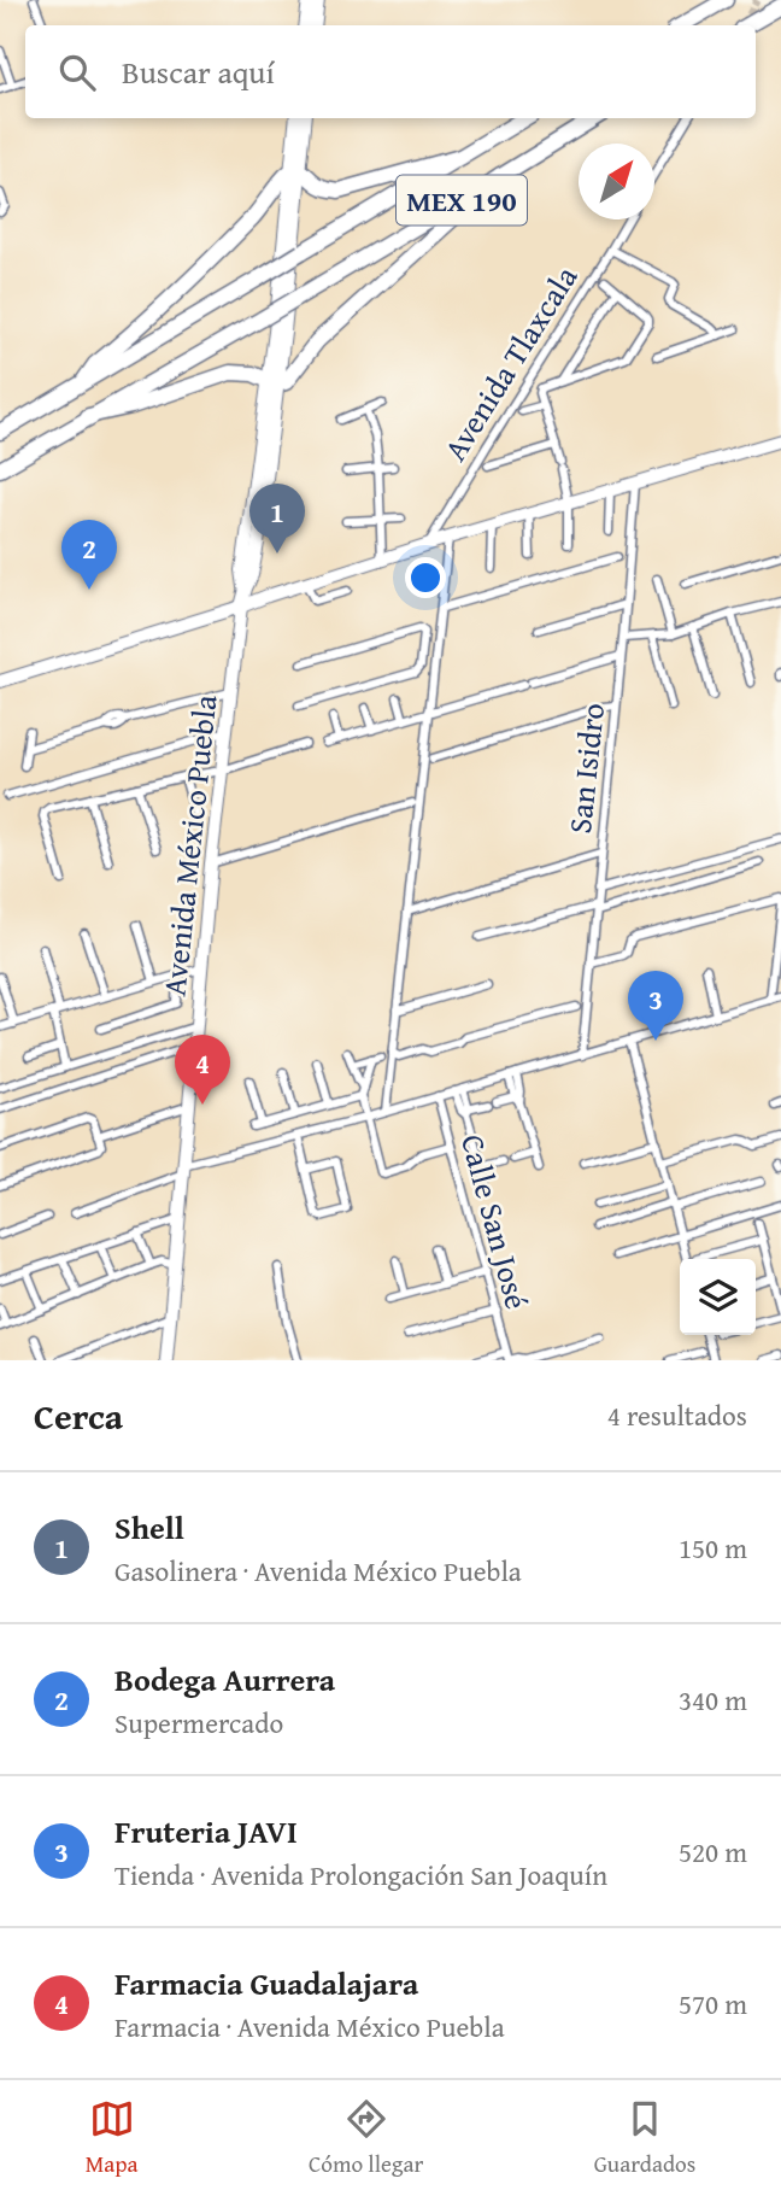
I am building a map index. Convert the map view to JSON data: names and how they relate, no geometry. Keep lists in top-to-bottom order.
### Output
{
  "streets": {
    "highway": ["MEX 190"],
    "main road": ["Avenida México Puebla"],
    "street": ["Avenida Tlaxcala", "San Isidro", "Calle San José"]
  },
  "north": "top right",
  "page": {
    "search": "Buscar aquí",
    "pins": [
      "1",
      "2",
      "3",
      "4"
    ],
    "heading": ["Cerca", "4 resultados"],
    "list": [
      {
        "mark": "1",
        "name": "Shell",
        "note": "Gasolinera · Avenida México Puebla",
        "value": "150 m"
      },
      {
        "mark": "2",
        "name": "Bodega Aurrera",
        "note": "Supermercado",
        "value": "340 m"
      },
      {
        "mark": "3",
        "name": "Fruteria JAVI",
        "note": "Tienda · Avenida Prolongación San Joaquín",
        "value": "520 m"
      },
      {
        "mark": "4",
        "name": "Farmacia Guadalajara",
        "note": "Farmacia · Avenida México Puebla",
        "value": "570 m"
      }
    ],
    "nav": ["Mapa", "Cómo llegar", "Guardados"]
  }
}
